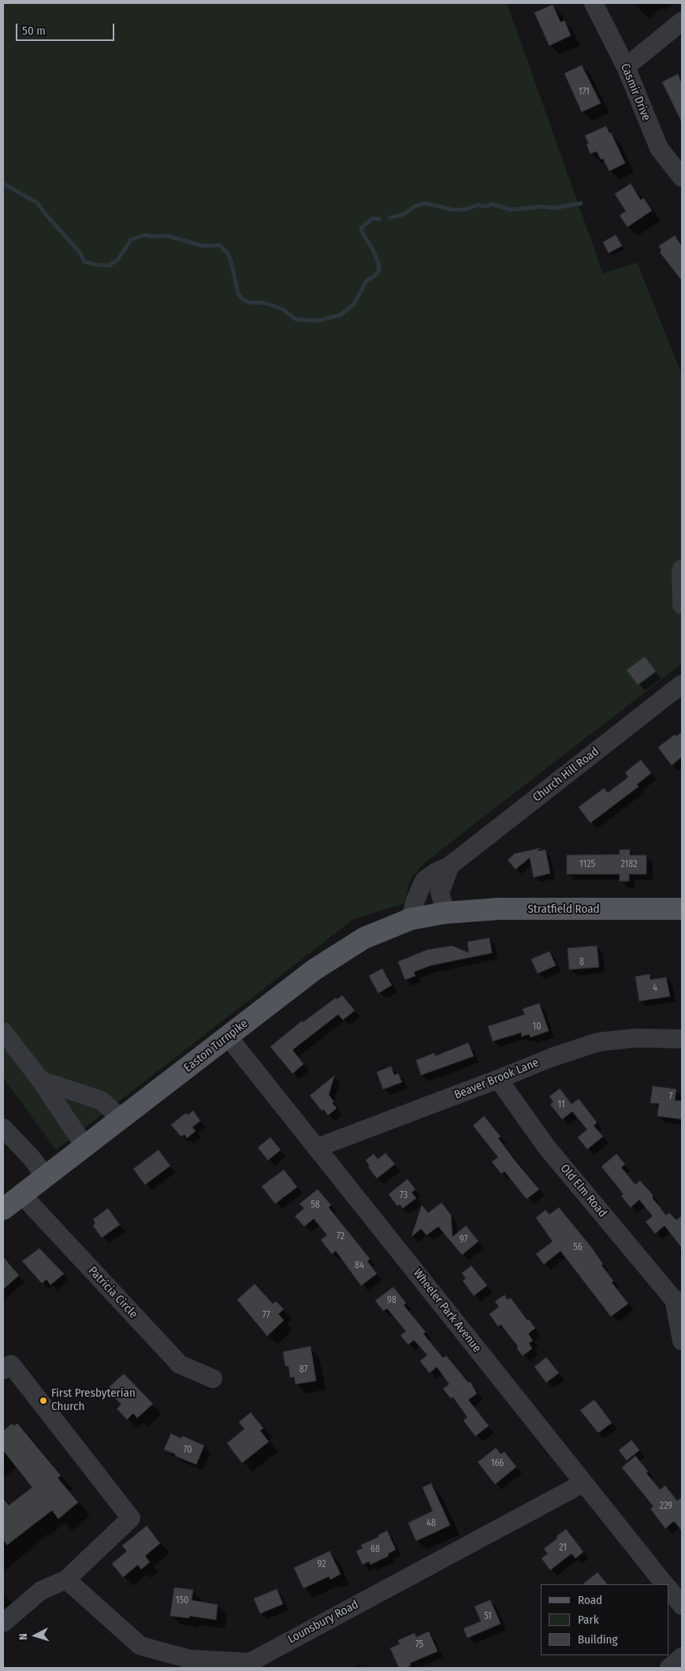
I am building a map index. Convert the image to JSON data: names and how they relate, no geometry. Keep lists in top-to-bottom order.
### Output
{
  "streets": {
    "main road": ["Stratfield Road", "Easton Turnpike"],
    "street": [
      "Casmir Drive",
      "Church Hill Road",
      "Beaver Brook Lane",
      "Old Elm Road",
      "Patricia Circle",
      "Wheeler Park Avenue",
      "Lounsbury Road"
    ]
  },
  "crossings": [
    ["Church Hill Road", "Easton Turnpike"],
    ["Stratfield Road", "Easton Turnpike"],
    ["Easton Turnpike", "Patricia Circle"],
    ["Easton Turnpike", "Wheeler Park Avenue"],
    ["Beaver Brook Lane", "Old Elm Road"],
    ["Beaver Brook Lane", "Wheeler Park Avenue"],
    ["Wheeler Park Avenue", "Lounsbury Road"]
  ],
  "places": ["First Presbyterian Church"],
  "house_numbers": [
    "171",
    "1125",
    "2182",
    "8",
    "4",
    "10",
    "7",
    "11",
    "73",
    "58",
    "72",
    "97",
    "56",
    "84",
    "98",
    "77",
    "87",
    "70",
    "166",
    "229",
    "48",
    "21",
    "68",
    "92",
    "150",
    "51",
    "75"
  ],
  "legend": ["Road", "Park", "Building"],
  "scale_bar": "50 m",
  "north": "left"
}
